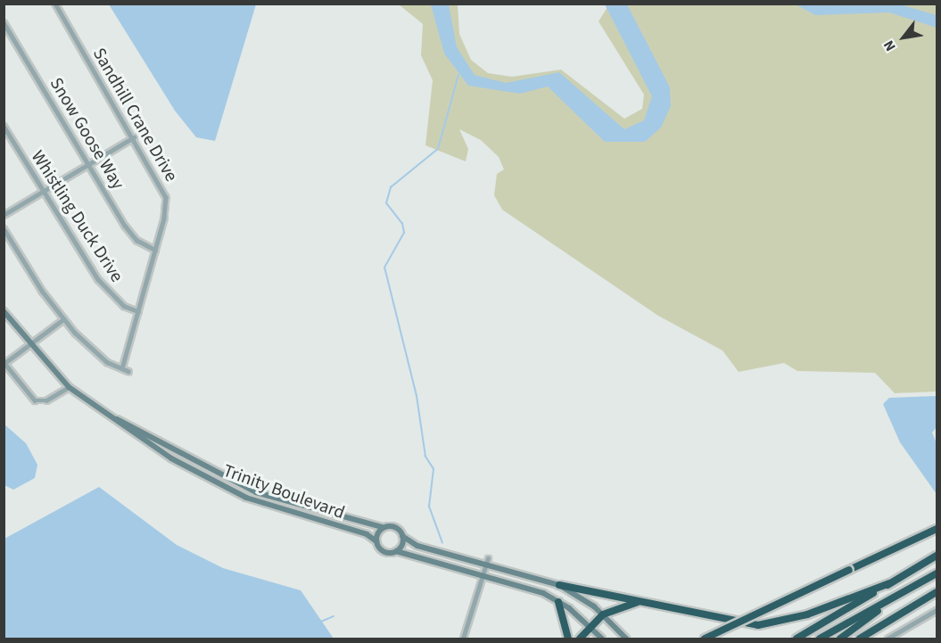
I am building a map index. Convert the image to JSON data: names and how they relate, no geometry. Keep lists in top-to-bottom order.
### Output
{
  "streets": {
    "main road": ["Trinity Boulevard"],
    "street": ["Sandhill Crane Drive", "Snow Goose Way", "Whistling Duck Drive"]
  },
  "crossings": [
    ["Sandhill Crane Drive", "Snow Goose Way"],
    ["Sandhill Crane Drive", "Whistling Duck Drive"]
  ],
  "north": "bottom left"
}
